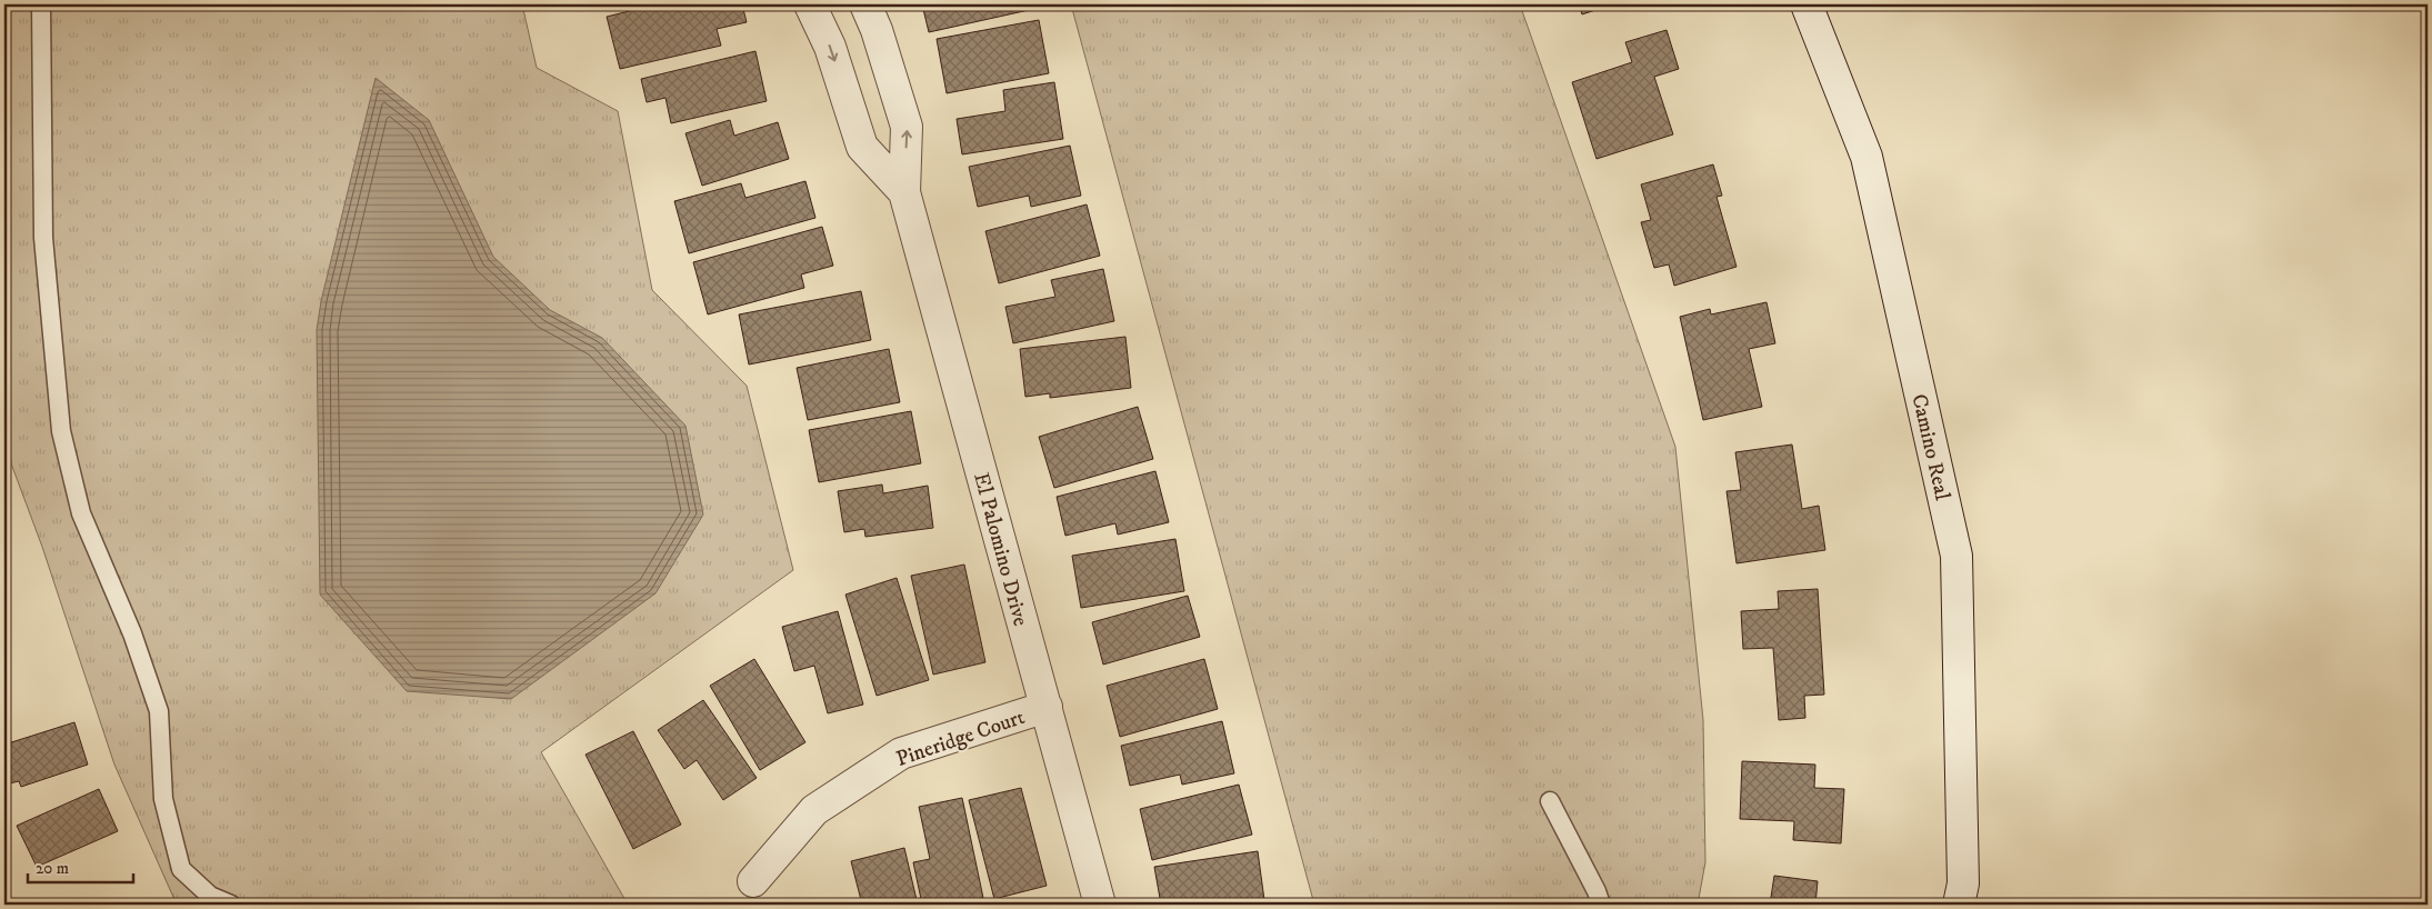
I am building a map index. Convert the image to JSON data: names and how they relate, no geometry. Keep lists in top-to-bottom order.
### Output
{
  "streets": {
    "street": ["Camino Real", "El Palomino Drive", "Pineridge Court"]
  },
  "crossings": [
    ["El Palomino Drive", "Pineridge Court"]
  ],
  "scale_bar": "20 m"
}
